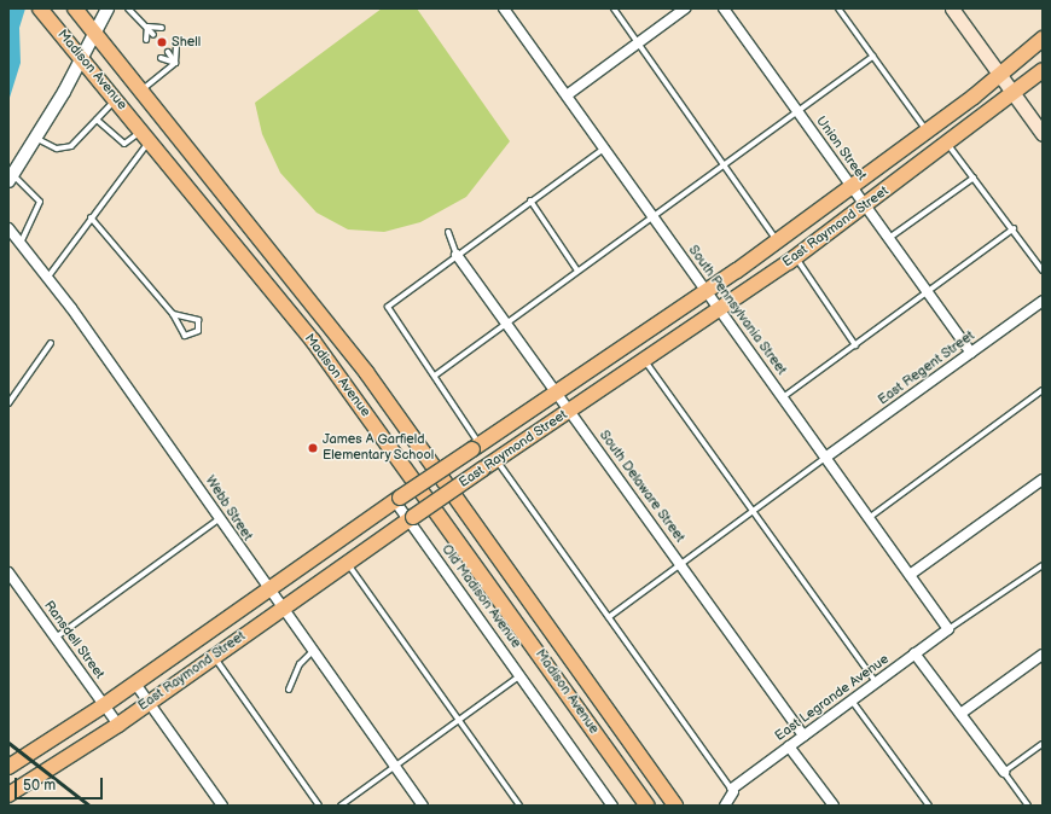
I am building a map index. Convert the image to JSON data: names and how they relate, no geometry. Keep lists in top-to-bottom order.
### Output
{
  "streets": {
    "main road": ["Madison Avenue", "East Raymond Street"],
    "street": [
      "Union Street",
      "South Pennsylvania Street",
      "East Regent Street",
      "South Delaware Street",
      "Webb Street",
      "Old Madison Avenue",
      "Ransdell Street",
      "East Legrande Avenue"
    ]
  },
  "crossings": [
    ["Union Street", "East Raymond Street"],
    ["Union Street", "East Regent Street"],
    ["East Raymond Street", "South Pennsylvania Street"],
    ["East Raymond Street", "South Delaware Street"],
    ["East Raymond Street", "Webb Street"],
    ["East Raymond Street", "Old Madison Avenue"],
    ["East Raymond Street", "Ransdell Street"],
    ["South Pennsylvania Street", "East Regent Street"],
    ["South Pennsylvania Street", "East Legrande Avenue"],
    ["South Delaware Street", "East Legrande Avenue"]
  ],
  "places": ["Shell", "James A Garfield Elementary School"],
  "scale_bar": "50 m"
}
